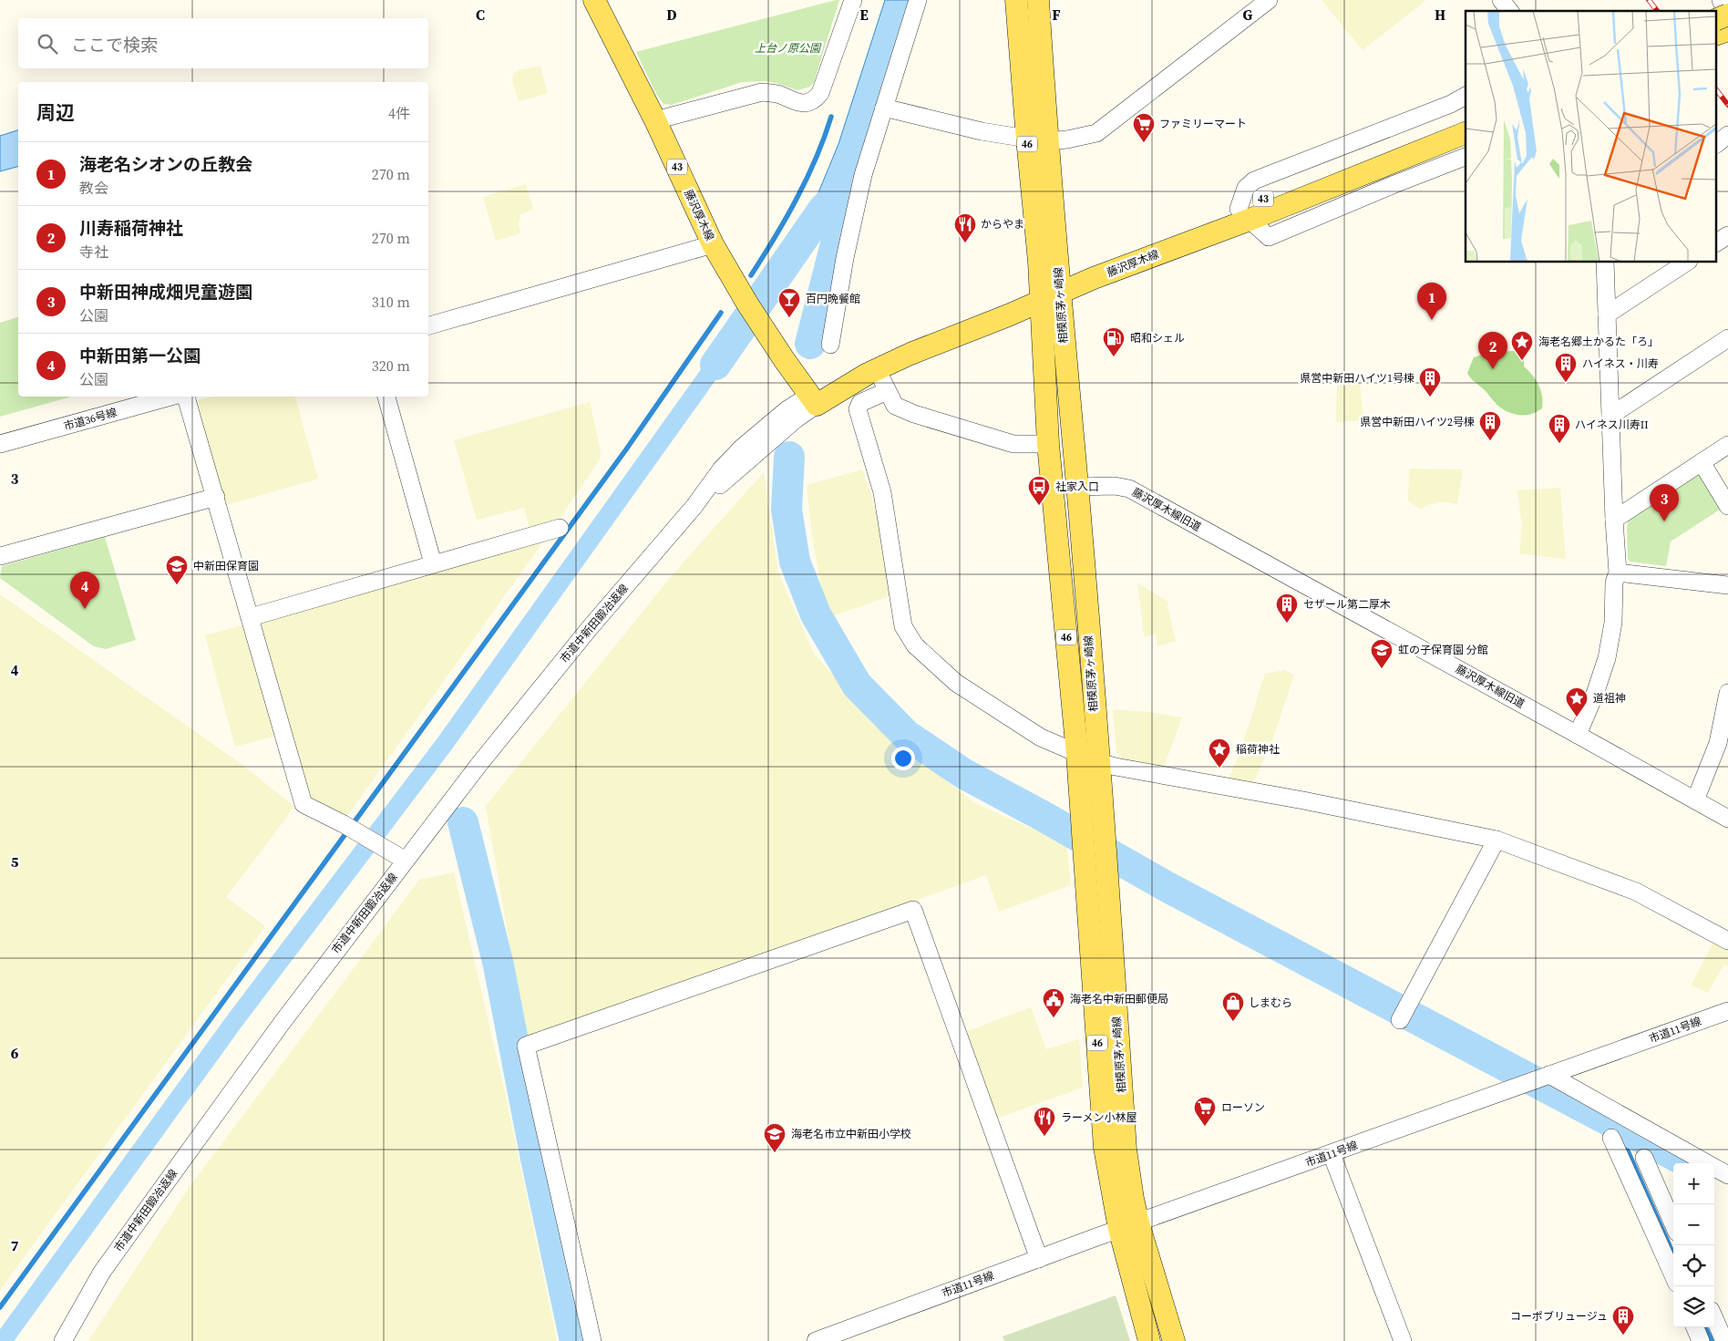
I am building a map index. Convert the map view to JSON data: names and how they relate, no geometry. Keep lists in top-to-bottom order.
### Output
{
  "streets": {
    "main road": [
      "46",
      "43",
      "藤沢厚木線",
      "相模原茅ヶ崎線"
    ],
    "street": [
      "市道36号線",
      "藤沢厚木線旧道",
      "市道中新田鍛冶返線",
      "市道11号線"
    ]
  },
  "crossings": [
    ["藤沢厚木線", "相模原茅ヶ崎線"],
    ["藤沢厚木線", "市道中新田鍛冶返線"],
    ["相模原茅ヶ崎線", "藤沢厚木線旧道"],
    ["相模原茅ヶ崎線", "市道11号線"]
  ],
  "parks": ["上台ノ原公園"],
  "places": {
    "supermarket": ["ファミリーマート", "ローソン"],
    "restaurant": ["からやま", "ラーメン小林屋"],
    "bar": ["百円晩餐館"],
    "fuel station": ["昭和シェル"],
    "place": ["海老名郷土かるた「ろ」", "道祖神", "稲荷神社"],
    "building": [
      "ハイネス・川寿",
      "県営中新田ハイツ1号棟",
      "県営中新田ハイツ2号棟",
      "ハイネス川寿II",
      "セザール第二厚木",
      "コーポブリュージュ"
    ],
    "bus stop": ["社家入口"],
    "school or university": ["中新田保育園", "虹の子保育園 分館", "海老名市立中新田小学校"],
    "public building": ["海老名中新田郵便局"],
    "shop": ["しまむら"]
  },
  "page": {
    "search": "ここで検索",
    "heading": ["周辺", "4件"],
    "list": [
      {
        "mark": "1",
        "name": "海老名シオンの丘教会",
        "note": "教会",
        "value": "270 m"
      },
      {
        "mark": "2",
        "name": "川寿稲荷神社",
        "note": "寺社",
        "value": "270 m"
      },
      {
        "mark": "3",
        "name": "中新田神成畑児童遊園",
        "note": "公園",
        "value": "310 m"
      },
      {
        "mark": "4",
        "name": "中新田第一公園",
        "note": "公園",
        "value": "320 m"
      }
    ],
    "pins": [
      "1",
      "2",
      "3",
      "4"
    ],
    "map_buttons": ["+", "−"]
  },
  "grid": {
    "columns": [
      "C",
      "D",
      "E",
      "F",
      "G",
      "H"
    ],
    "rows": [
      "3",
      "4",
      "5",
      "6",
      "7"
    ]
  }
}
